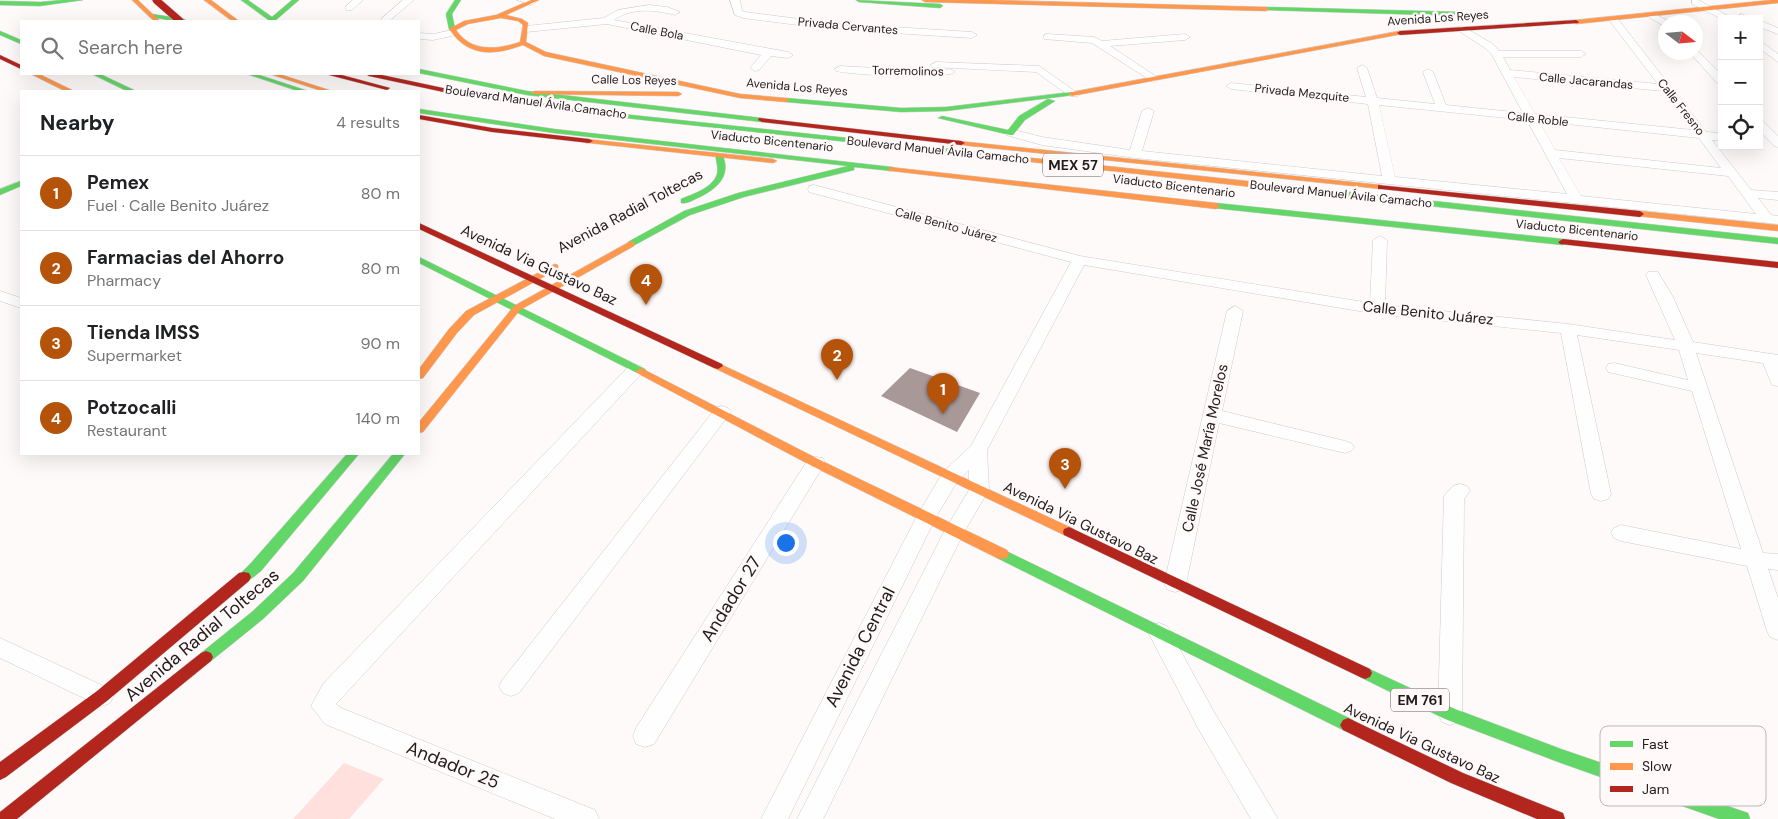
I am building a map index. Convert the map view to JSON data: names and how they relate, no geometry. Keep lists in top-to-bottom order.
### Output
{
  "streets": {
    "main road": [
      "Avenida Los Reyes",
      "Calle Los Reyes",
      "Boulevard Manuel Ávila Camacho",
      "Viaducto Bicentenario",
      "MEX 57",
      "Avenida Radial Toltecas",
      "Avenida Via Gustavo Baz",
      "EM 761"
    ],
    "street": [
      "Privada Cervantes",
      "Calle Bola",
      "Torremolinos",
      "Calle Jacarandas",
      "Privada Mezquite",
      "Calle Fresno",
      "Calle Roble",
      "Calle Benito Juárez",
      "Calle José María Morelos",
      "Andador 27",
      "Avenida Central",
      "Andador 25"
    ]
  },
  "crossings": [
    ["Avenida Los Reyes", "Torremolinos"],
    ["Avenida Los Reyes", "Calle Los Reyes"],
    ["Avenida Los Reyes", "Boulevard Manuel Ávila Camacho"],
    ["Avenida Los Reyes", "Calle Fresno"],
    ["Calle Los Reyes", "Boulevard Manuel Ávila Camacho"],
    ["Calle Jacarandas", "Calle Fresno"],
    ["Privada Mezquite", "Calle Roble"],
    ["Boulevard Manuel Ávila Camacho", "Calle Fresno"],
    ["Boulevard Manuel Ávila Camacho", "Avenida Radial Toltecas"],
    ["Calle Fresno", "Calle Roble"],
    ["Avenida Radial Toltecas", "Avenida Via Gustavo Baz"],
    ["Avenida Via Gustavo Baz", "Calle José María Morelos"],
    ["Avenida Via Gustavo Baz", "Andador 27"],
    ["Avenida Via Gustavo Baz", "Avenida Central"],
    ["Avenida Via Gustavo Baz", "Andador 25"]
  ],
  "legend": ["Fast", "Slow", "Jam"],
  "north": "right",
  "page": {
    "map_buttons": ["+", "−"],
    "search": "Search here",
    "heading": ["Nearby", "4 results"],
    "list": [
      {
        "mark": "1",
        "name": "Pemex",
        "note": "Fuel · Calle Benito Juárez",
        "value": "80 m"
      },
      {
        "mark": "2",
        "name": "Farmacias del Ahorro",
        "note": "Pharmacy",
        "value": "80 m"
      },
      {
        "mark": "3",
        "name": "Tienda IMSS",
        "note": "Supermarket",
        "value": "90 m"
      },
      {
        "mark": "4",
        "name": "Potzocalli",
        "note": "Restaurant",
        "value": "140 m"
      }
    ],
    "pins": [
      "4",
      "2",
      "1",
      "3"
    ]
  }
}
